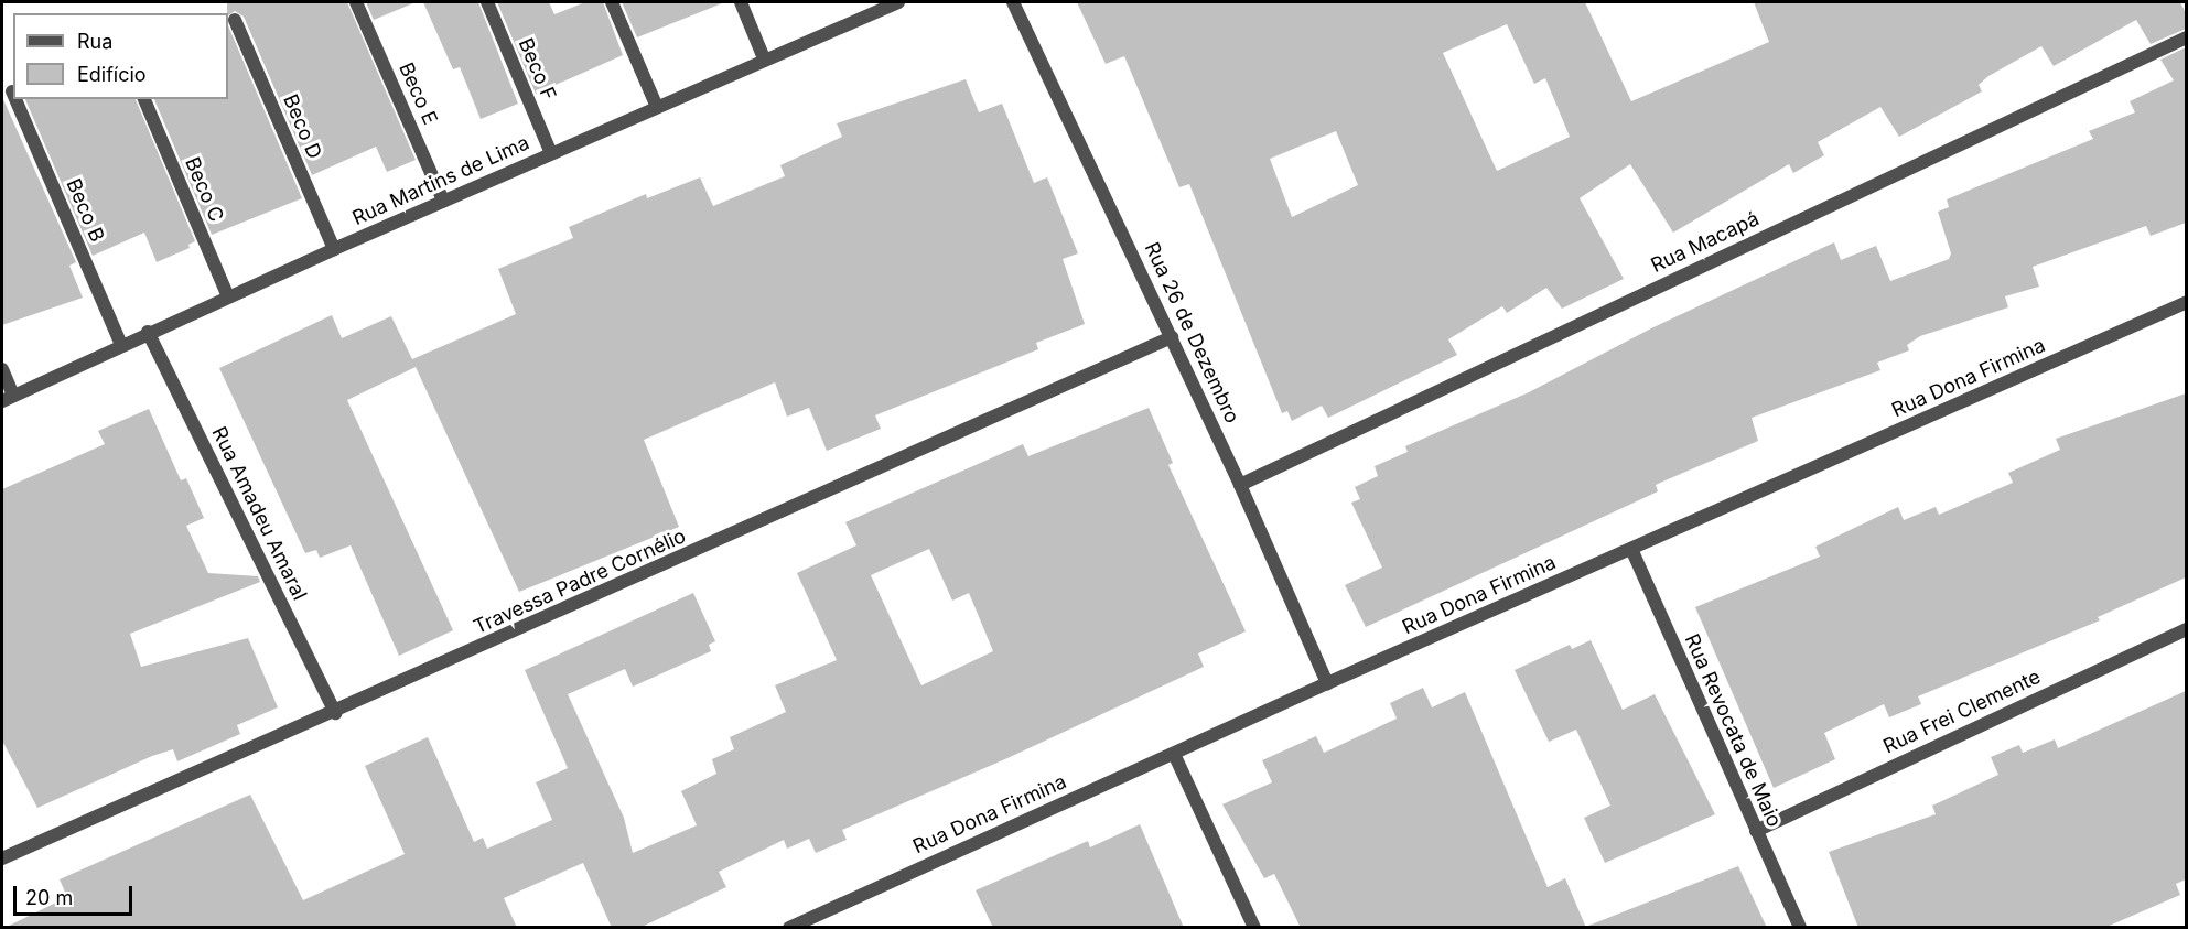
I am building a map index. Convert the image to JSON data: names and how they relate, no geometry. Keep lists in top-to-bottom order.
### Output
{
  "streets": {
    "street": [
      "Beco F",
      "Beco E",
      "Beco D",
      "Rua Martins de Lima",
      "Beco C",
      "Beco B",
      "Rua Macapá",
      "Rua 26 de Dezembro",
      "Rua Dona Firmina",
      "Rua Amadeu Amaral",
      "Travessa Padre Cornélio",
      "Rua Frei Clemente",
      "Rua Revocata de Maio"
    ]
  },
  "crossings": [
    ["Beco F", "Rua Martins de Lima"],
    ["Beco E", "Rua Martins de Lima"],
    ["Beco D", "Rua Martins de Lima"],
    ["Rua Martins de Lima", "Beco C"],
    ["Rua Martins de Lima", "Beco B"],
    ["Rua Martins de Lima", "Rua Amadeu Amaral"],
    ["Rua Macapá", "Rua 26 de Dezembro"],
    ["Rua 26 de Dezembro", "Rua Dona Firmina"],
    ["Rua 26 de Dezembro", "Travessa Padre Cornélio"],
    ["Rua Dona Firmina", "Rua Revocata de Maio"],
    ["Rua Amadeu Amaral", "Travessa Padre Cornélio"],
    ["Rua Frei Clemente", "Rua Revocata de Maio"]
  ],
  "legend": ["Rua", "Edifício"],
  "scale_bar": "20 m"
}
